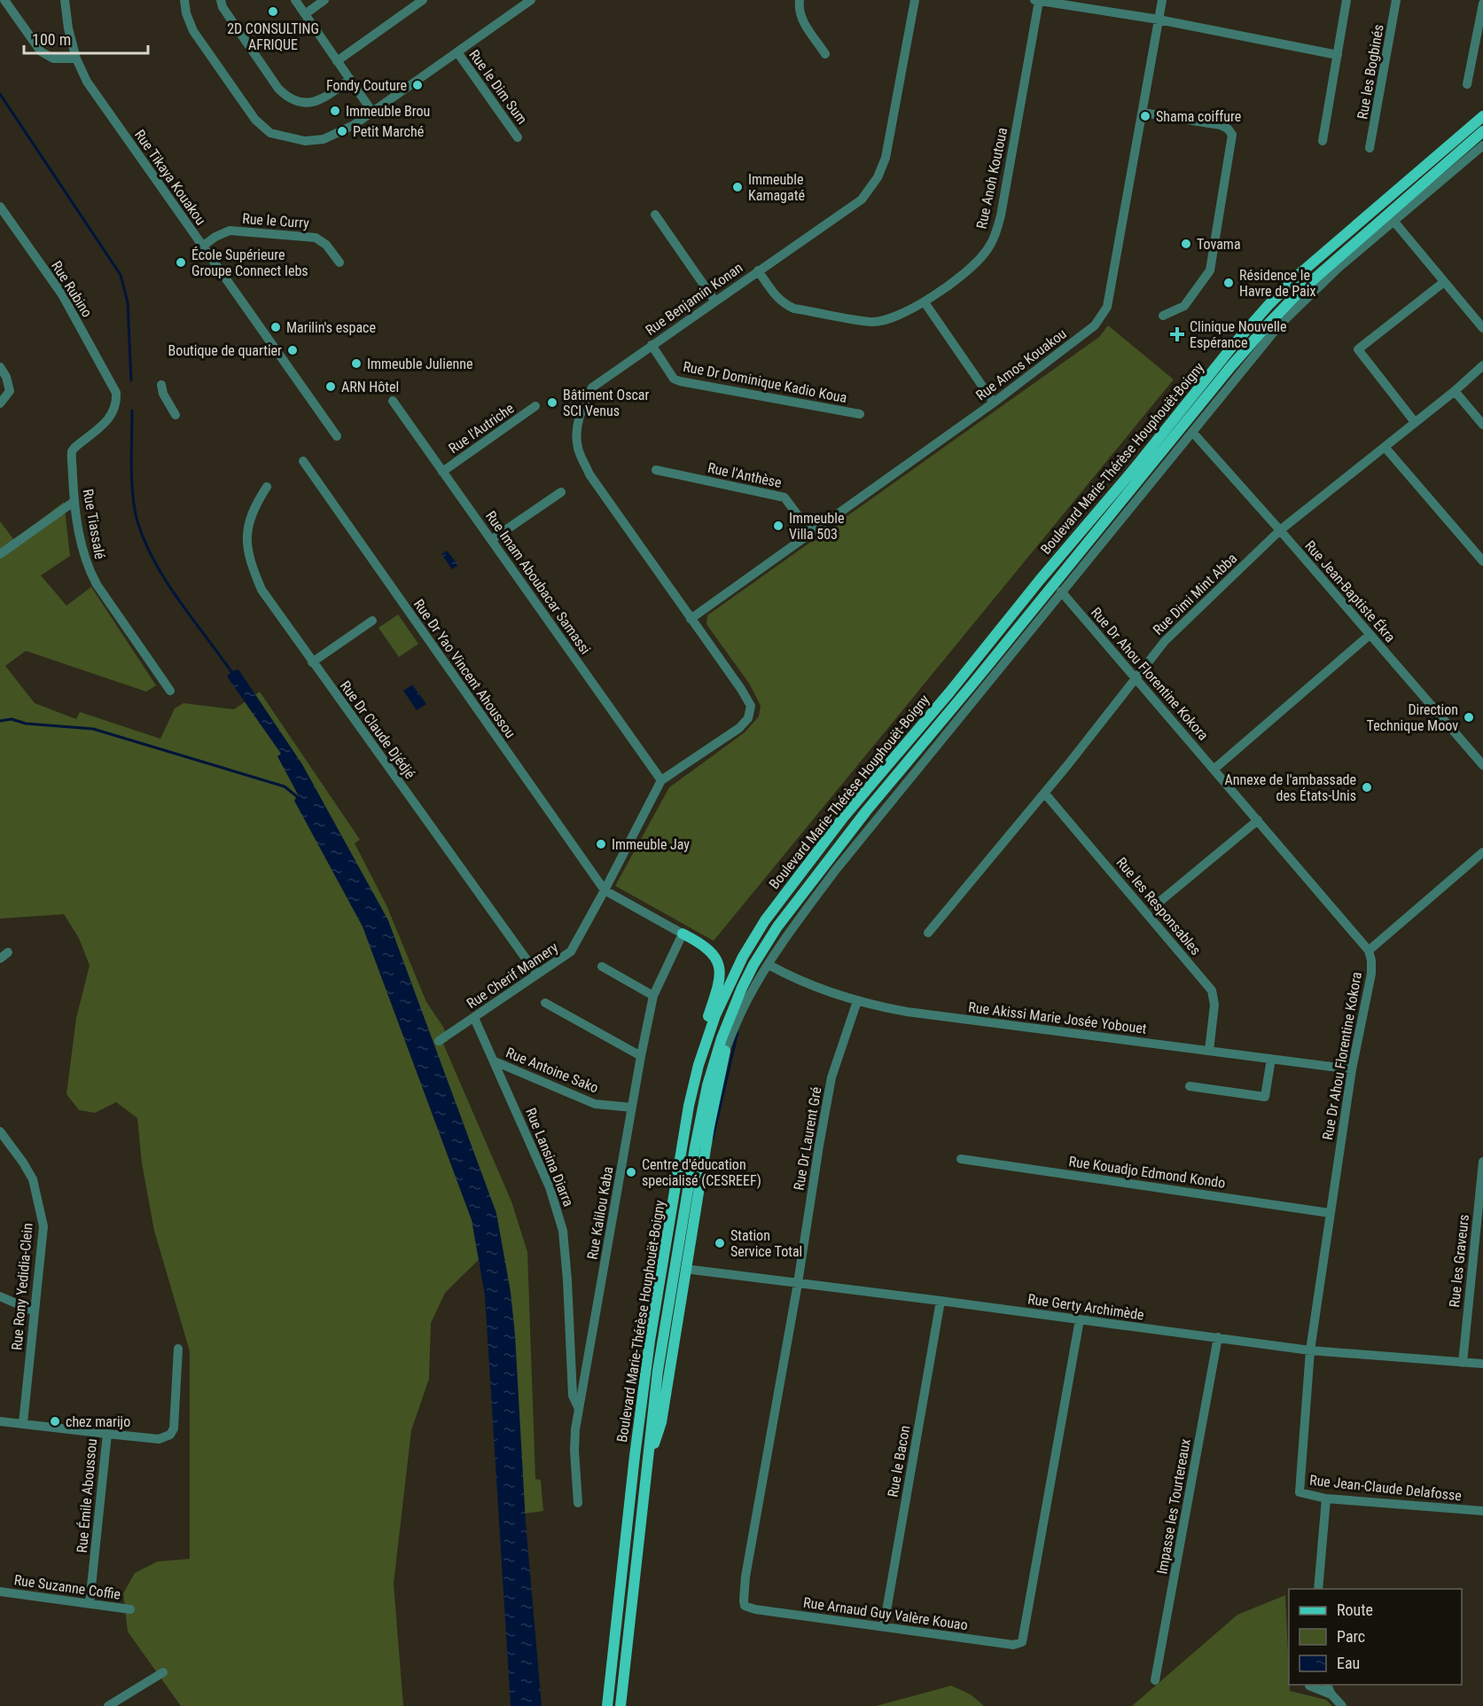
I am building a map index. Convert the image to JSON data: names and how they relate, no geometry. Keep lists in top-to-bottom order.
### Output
{
  "streets": {
    "main road": ["Boulevard Marie-Thérèse Houphouët-Boigny"],
    "street": [
      "Rue les Bogbinés",
      "Rue le Dim Sum",
      "Rue Tikaya Kouakou",
      "Rue Anoh Koutoua",
      "Rue le Curry",
      "Rue Rubino",
      "Rue Benjamin Konan",
      "Rue Amos Kouakou",
      "Rue Dr Dominique Kadio Koua",
      "Rue l'Autriche",
      "Rue l'Anthèse",
      "Rue Tiassalé",
      "Rue Imam Aboubacar Samassi",
      "Rue Jean-Baptiste Ékra",
      "Rue Dimi Mint Abba",
      "Rue Dr Yao Vincent Ahoussou",
      "Rue Dr Ahou Florentine Kokora",
      "Rue Dr Claude Djédjé",
      "Rue les Responsables",
      "Rue Cherif Mamery",
      "Rue Akissi Marie Josée Yobouet",
      "Rue Antoine Sako",
      "Rue Dr Laurent Gré",
      "Rue Lansina Diarra",
      "Rue Kouadjo Edmond Kondo",
      "Rue Kalilou Kaba",
      "Rue les Graveurs",
      "Rue Rony Yedidia-Clein",
      "Rue Gerty Archimède",
      "Rue le Bacon",
      "Rue Jean-Claude Delafosse",
      "Rue Émile Aboussou",
      "Impasse les Tourtereaux",
      "Rue Suzanne Coffie",
      "Rue Arnaud Guy Valère Kouao"
    ]
  },
  "crossings": [
    ["Rue Tikaya Kouakou", "Rue le Curry"],
    ["Rue Anoh Koutoua", "Rue Benjamin Konan"],
    ["Rue Rubino", "Rue Tiassalé"],
    ["Rue Benjamin Konan", "Rue Amos Kouakou"],
    ["Rue Benjamin Konan", "Rue Dr Dominique Kadio Koua"],
    ["Rue Benjamin Konan", "Rue Cherif Mamery"],
    ["Rue Amos Kouakou", "Rue l'Anthèse"],
    ["Rue Amos Kouakou", "Rue Cherif Mamery"],
    ["Rue l'Autriche", "Rue Imam Aboubacar Samassi"],
    ["Rue Imam Aboubacar Samassi", "Rue Cherif Mamery"],
    ["Rue Jean-Baptiste Ékra", "Rue Dimi Mint Abba"],
    ["Rue Dimi Mint Abba", "Rue Dr Ahou Florentine Kokora"],
    ["Rue Dimi Mint Abba", "Rue les Responsables"],
    ["Rue Dr Yao Vincent Ahoussou", "Rue Cherif Mamery"],
    ["Rue Dr Ahou Florentine Kokora", "Rue Akissi Marie Josée Yobouet"],
    ["Rue Dr Ahou Florentine Kokora", "Rue Kouadjo Edmond Kondo"],
    ["Rue Dr Ahou Florentine Kokora", "Rue Gerty Archimède"],
    ["Rue Dr Ahou Florentine Kokora", "Rue Jean-Claude Delafosse"],
    ["Rue Dr Claude Djédjé", "Rue Cherif Mamery"],
    ["Rue les Responsables", "Rue Akissi Marie Josée Yobouet"],
    ["Rue Cherif Mamery", "Rue Lansina Diarra"],
    ["Rue Akissi Marie Josée Yobouet", "Rue Dr Laurent Gré"],
    ["Rue Antoine Sako", "Rue Lansina Diarra"],
    ["Rue Antoine Sako", "Rue Kalilou Kaba"],
    ["Rue Dr Laurent Gré", "Rue Gerty Archimède"],
    ["Rue Dr Laurent Gré", "Rue Arnaud Guy Valère Kouao"],
    ["Rue Lansina Diarra", "Rue Kalilou Kaba"],
    ["Rue les Graveurs", "Rue Gerty Archimède"],
    ["Rue Rony Yedidia-Clein", "Rue Émile Aboussou"],
    ["Rue Gerty Archimède", "Rue le Bacon"],
    ["Rue Gerty Archimède", "Rue Jean-Claude Delafosse"],
    ["Rue Gerty Archimède", "Impasse les Tourtereaux"],
    ["Rue Gerty Archimède", "Rue Arnaud Guy Valère Kouao"],
    ["Rue le Bacon", "Rue Arnaud Guy Valère Kouao"],
    ["Rue Émile Aboussou", "Rue Suzanne Coffie"]
  ],
  "places": {
    "other": [
      "2D CONSULTING AFRIQUE",
      "Fondy Couture",
      "Immeuble Brou",
      "Shama coiffure",
      "Petit Marché",
      "Immeuble Kamagaté",
      "Tovama",
      "École Supérieure Groupe Connect Iebs",
      "Résidence le Havre de Paix",
      "Marilin's espace",
      "Boutique de quartier",
      "Immeuble Julienne",
      "ARN Hôtel",
      "Bâtiment Oscar SCI Venus",
      "Immeuble Villa 503",
      "Direction Technique Moov",
      "Annexe de l'ambassade des États-Unis",
      "Immeuble Jay",
      "Centre d'éducation specialisé (CESREEF)",
      "Station Service Total",
      "chez marijo"
    ],
    "health": ["Clinique Nouvelle Espérance"]
  },
  "legend": ["Route", "Parc", "Eau"],
  "scale_bar": "100 m"
}
